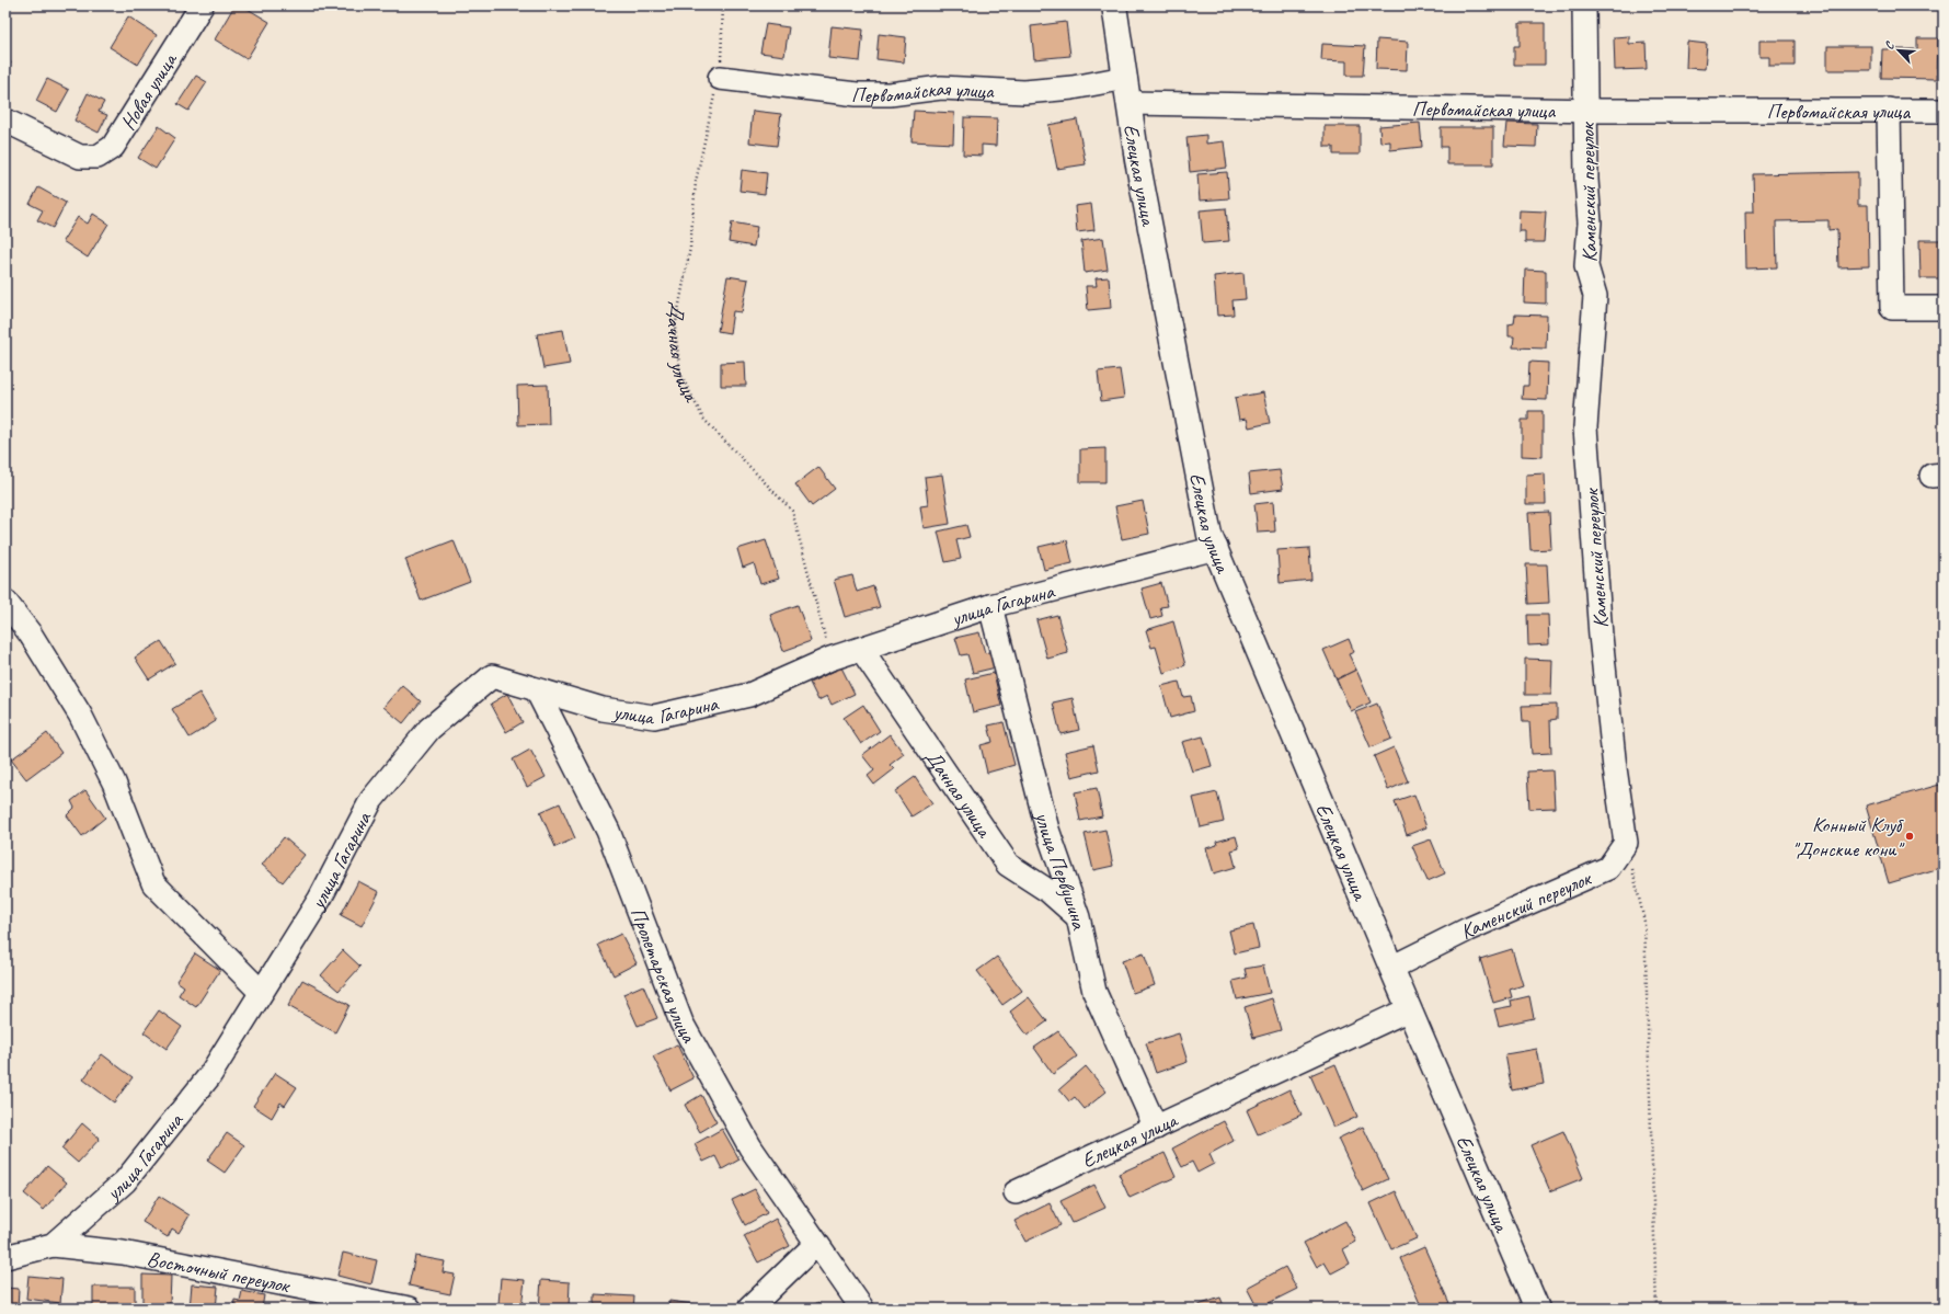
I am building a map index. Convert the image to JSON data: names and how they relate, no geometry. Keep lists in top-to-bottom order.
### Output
{
  "streets": {
    "main road": ["Елецкая улица"],
    "street": [
      "Новая улица",
      "Первомайская улица",
      "Каменский переулок",
      "Дачная улица",
      "улица Гагарина",
      "улица Первушина",
      "Пролетарская улица",
      "Восточный переулок"
    ]
  },
  "crossings": [
    ["Первомайская улица", "Елецкая улица"],
    ["Первомайская улица", "Каменский переулок"],
    ["Первомайская улица", "Дачная улица"],
    ["Елецкая улица", "Каменский переулок"],
    ["Елецкая улица", "улица Гагарина"],
    ["Елецкая улица", "улица Первушина"],
    ["Дачная улица", "улица Гагарина"],
    ["Дачная улица", "улица Первушина"],
    ["улица Гагарина", "улица Первушина"],
    ["улица Гагарина", "Пролетарская улица"],
    ["улица Гагарина", "Восточный переулок"]
  ],
  "places": ["Конный Клуб \"Донские кони\""],
  "north": "top left"
}
